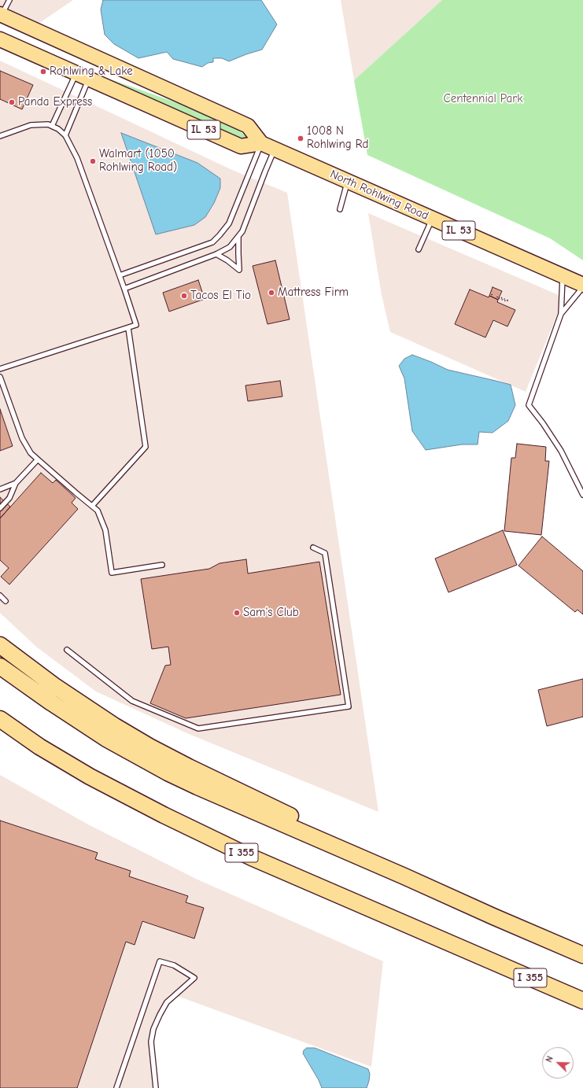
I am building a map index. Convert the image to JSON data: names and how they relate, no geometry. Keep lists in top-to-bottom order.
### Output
{
  "streets": {
    "highway": ["I 355"],
    "main road": ["IL 53", "North Rohlwing Road"]
  },
  "crossings": [
    ["IL 53", "North Rohlwing Road"]
  ],
  "parks": ["Centennial Park"],
  "places": [
    "Rohlwing & Lake",
    "Panda Express",
    "1008 N Rohlwing Rd",
    "Walmart (1050 Rohlwing Road)",
    "Mattress Firm",
    "Tacos El Tio",
    "Sam's Club"
  ],
  "north": "top left"
}
